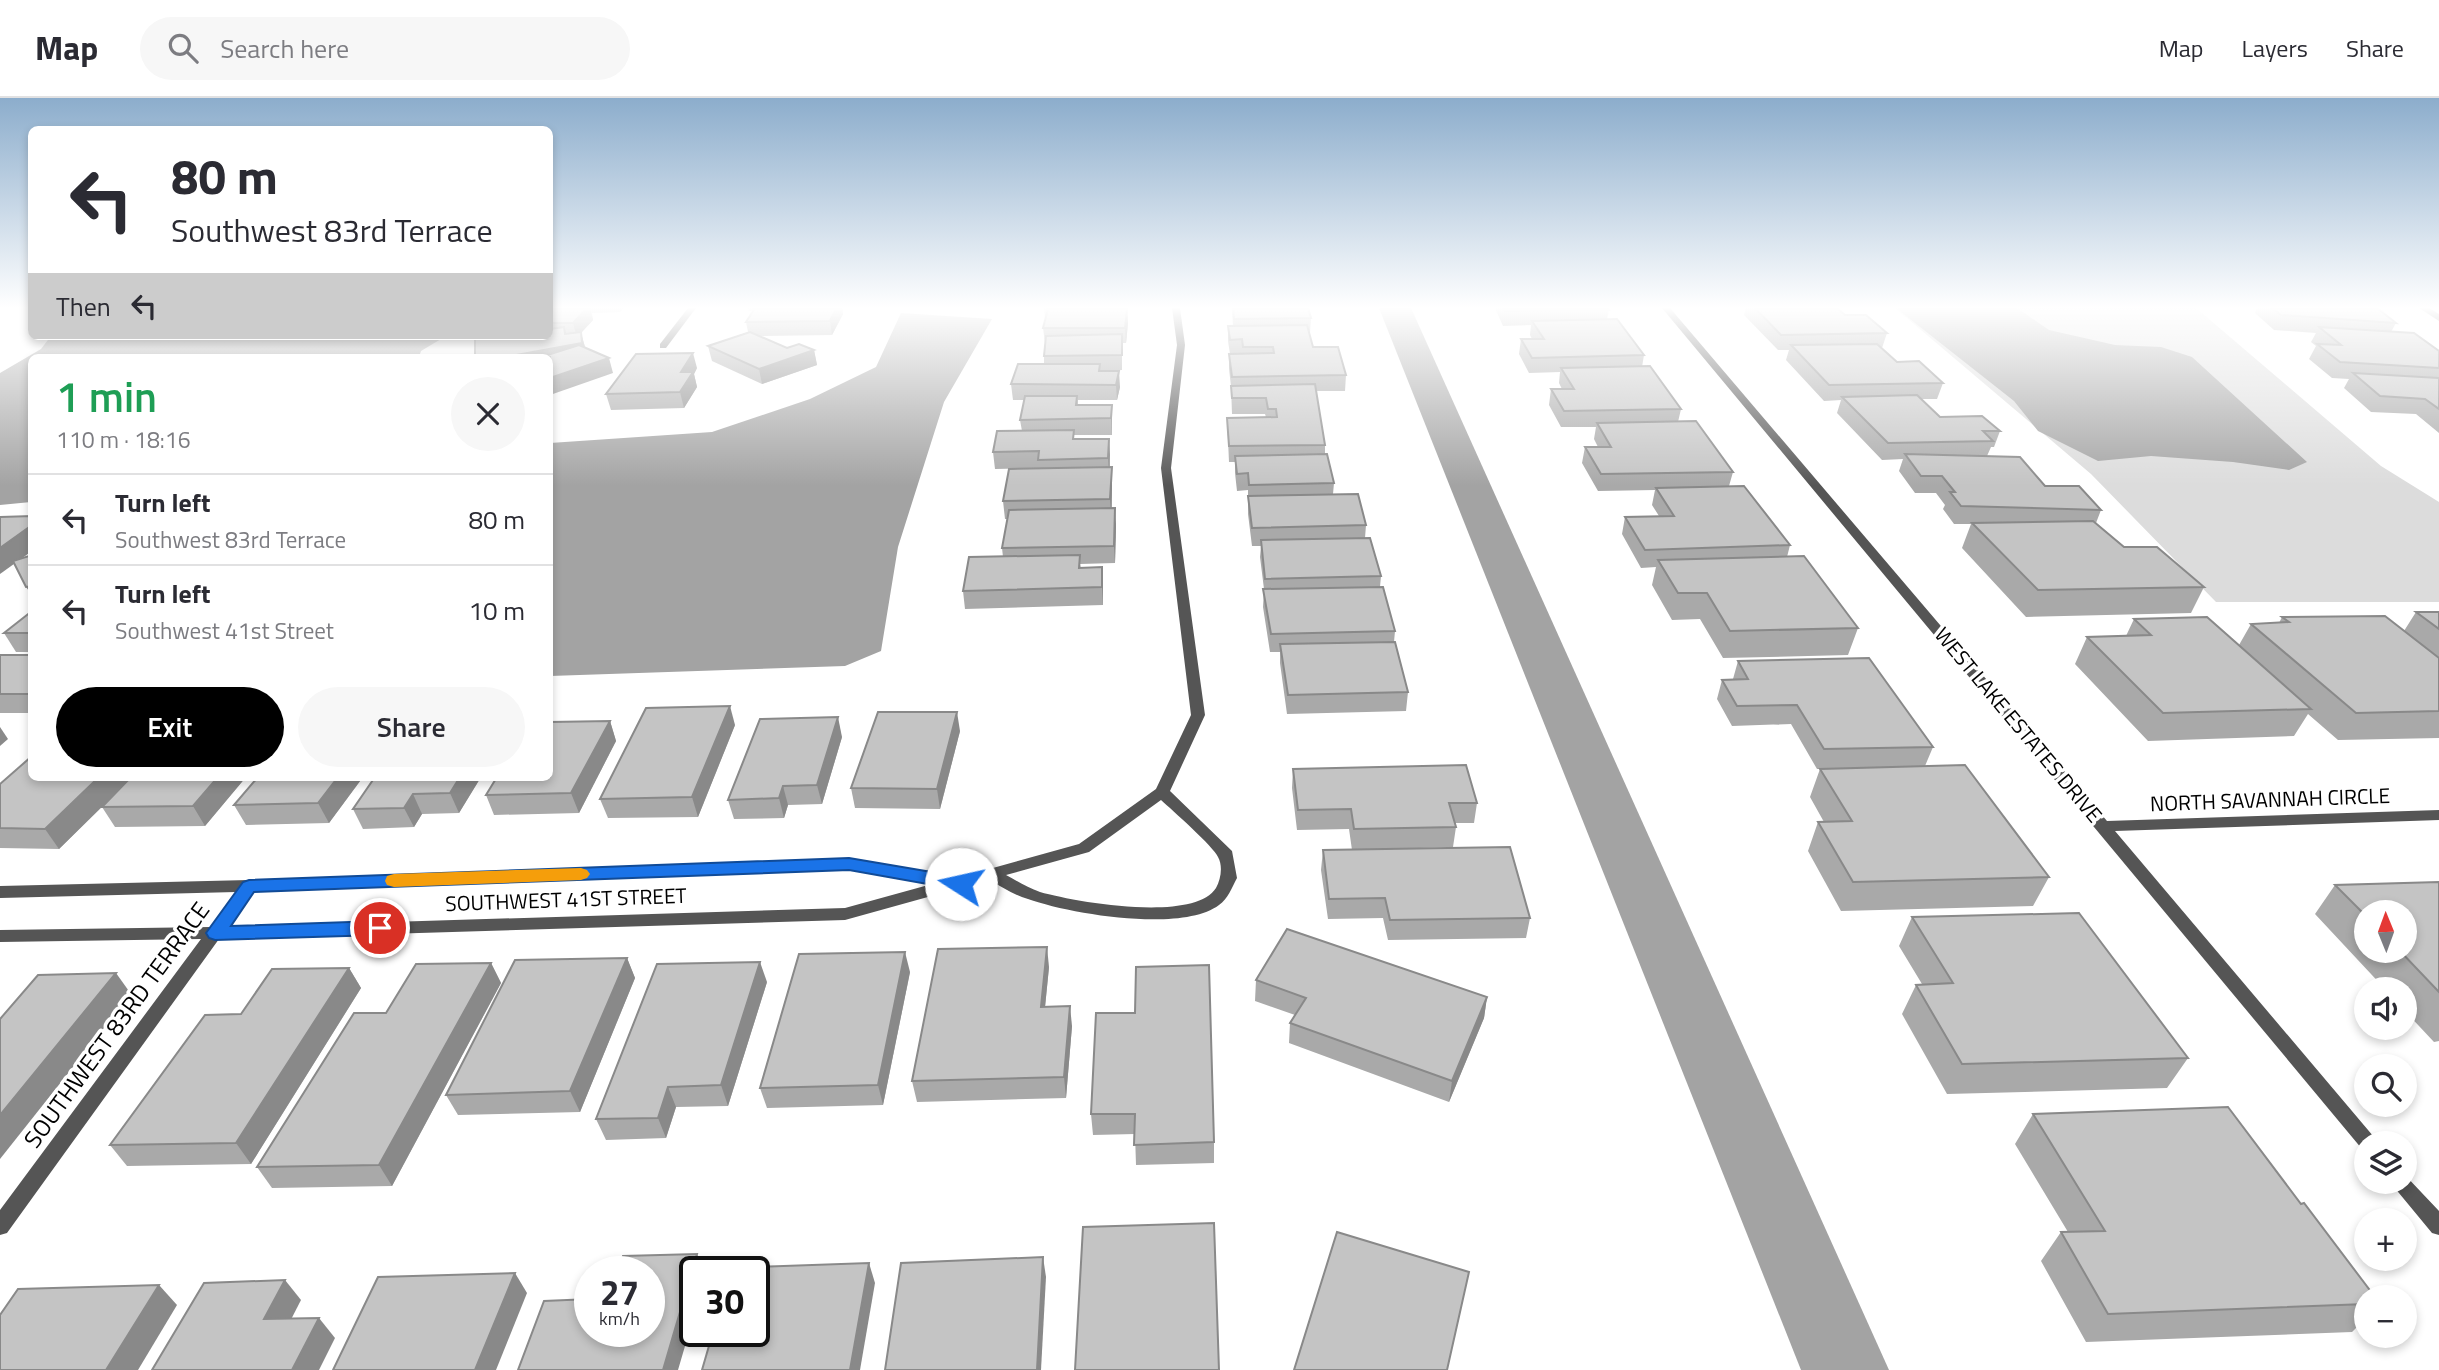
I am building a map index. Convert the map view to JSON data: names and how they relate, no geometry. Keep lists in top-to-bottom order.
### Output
{
  "streets": {
    "street": [
      "WEST LAKE ESTATES DRIVE",
      "NORTH SAVANNAH CIRCLE",
      "SOUTHWEST 41ST STREET",
      "SOUTHWEST 83RD TERRACE"
    ]
  },
  "crossings": [
    ["WEST LAKE ESTATES DRIVE", "NORTH SAVANNAH CIRCLE"],
    ["SOUTHWEST 41ST STREET", "SOUTHWEST 83RD TERRACE"]
  ],
  "north": "top",
  "page": {
    "header": "Map",
    "search": "Search here",
    "nav": ["Map", "Layers", "Share"],
    "turn": ["80 m", "Southwest 83rd Terrace"],
    "then": "Then",
    "heading": ["1 min", "110 m · 18:16"],
    "list": [
      {
        "name": "Turn left",
        "note": "Southwest 83rd Terrace",
        "value": "80 m"
      },
      {
        "name": "Turn left",
        "note": "Southwest 41st Street",
        "value": "10 m"
      }
    ],
    "buttons": ["Exit", "Share"],
    "map_buttons": ["+", "−"],
    "speed": "27 km/h",
    "limit": "30"
  }
}
